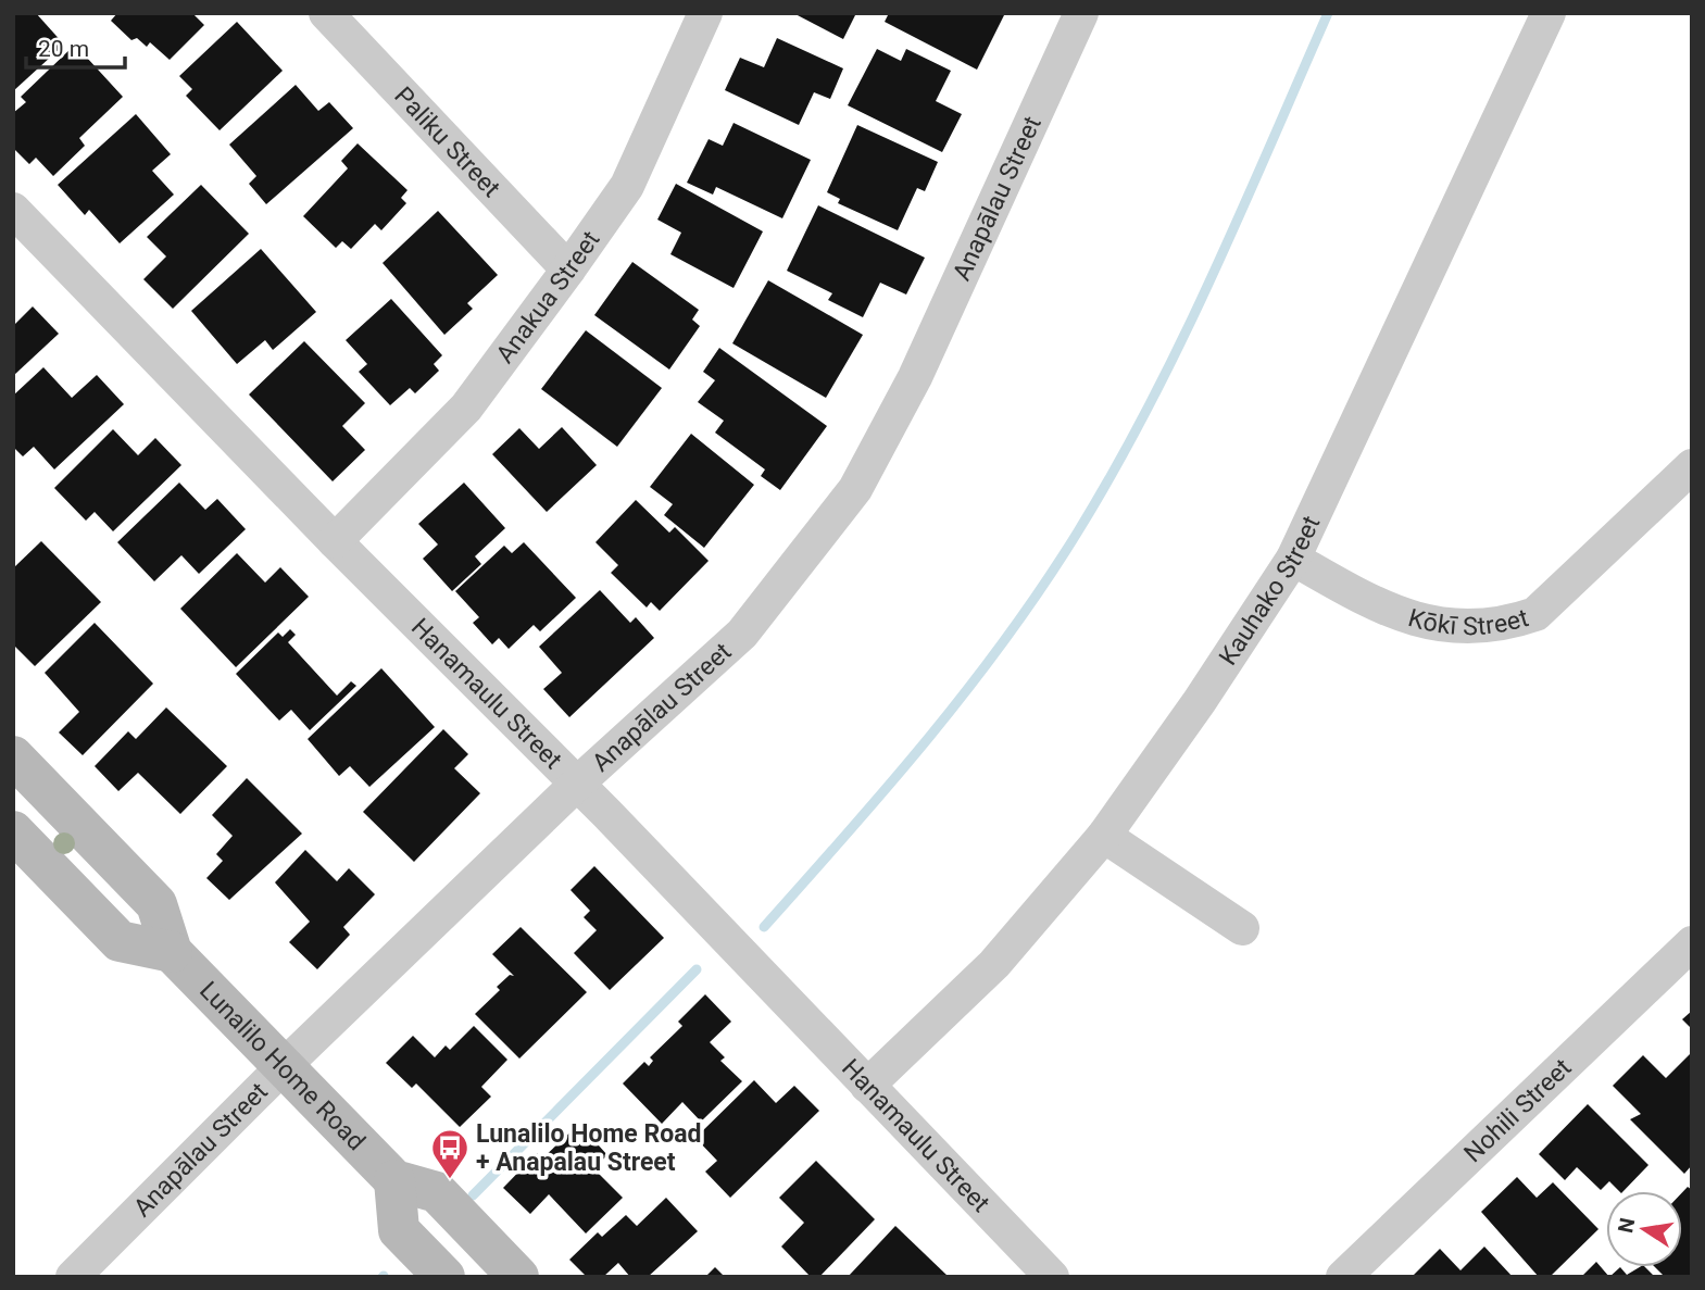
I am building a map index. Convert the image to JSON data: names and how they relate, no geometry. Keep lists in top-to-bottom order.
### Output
{
  "streets": {
    "main road": ["Lunalilo Home Road"],
    "street": [
      "Paliku Street",
      "Anapālau Street",
      "Anakua Street",
      "Kauhako Street",
      "Kōkī Street",
      "Hanamaulu Street",
      "Nohili Street"
    ]
  },
  "crossings": [
    ["Paliku Street", "Anakua Street"],
    ["Anapālau Street", "Hanamaulu Street"],
    ["Anapālau Street", "Lunalilo Home Road"],
    ["Anakua Street", "Hanamaulu Street"],
    ["Kauhako Street", "Kōkī Street"],
    ["Kauhako Street", "Hanamaulu Street"]
  ],
  "places": {
    "bus stop": ["Lunalilo Home Road + Anapalau Street"]
  },
  "scale_bar": "20 m",
  "north": "left"
}
